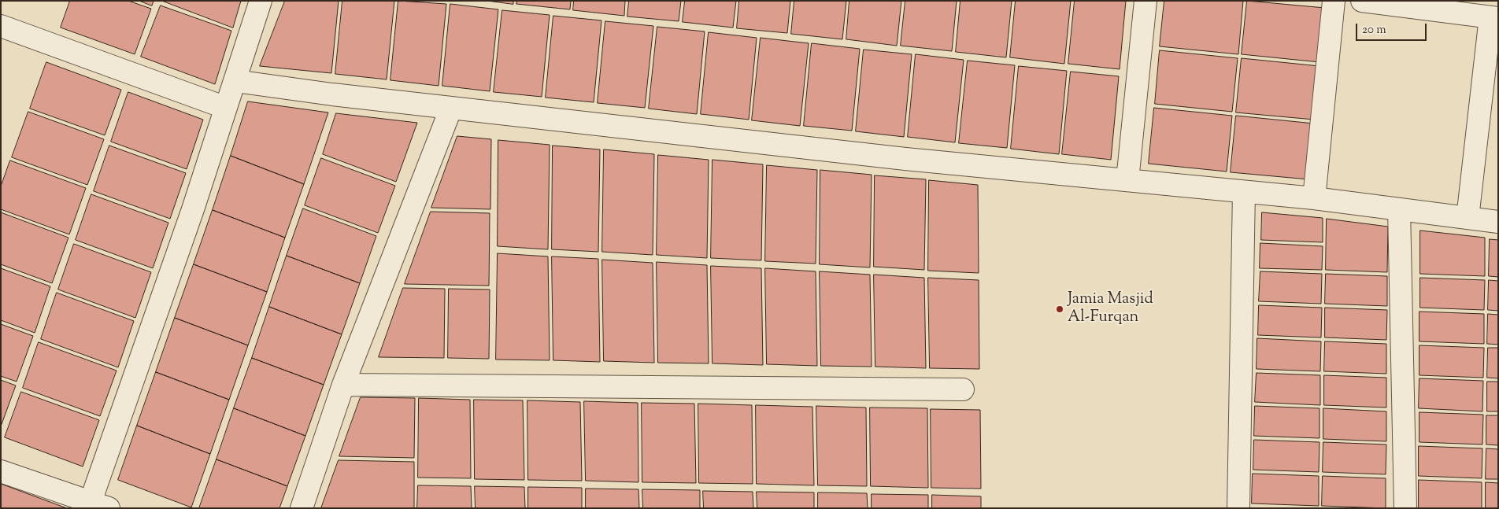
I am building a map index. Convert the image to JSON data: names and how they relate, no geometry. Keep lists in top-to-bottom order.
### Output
{
  "places": ["Jamia Masjid Al-Furqan"],
  "scale_bar": "20 m"
}
